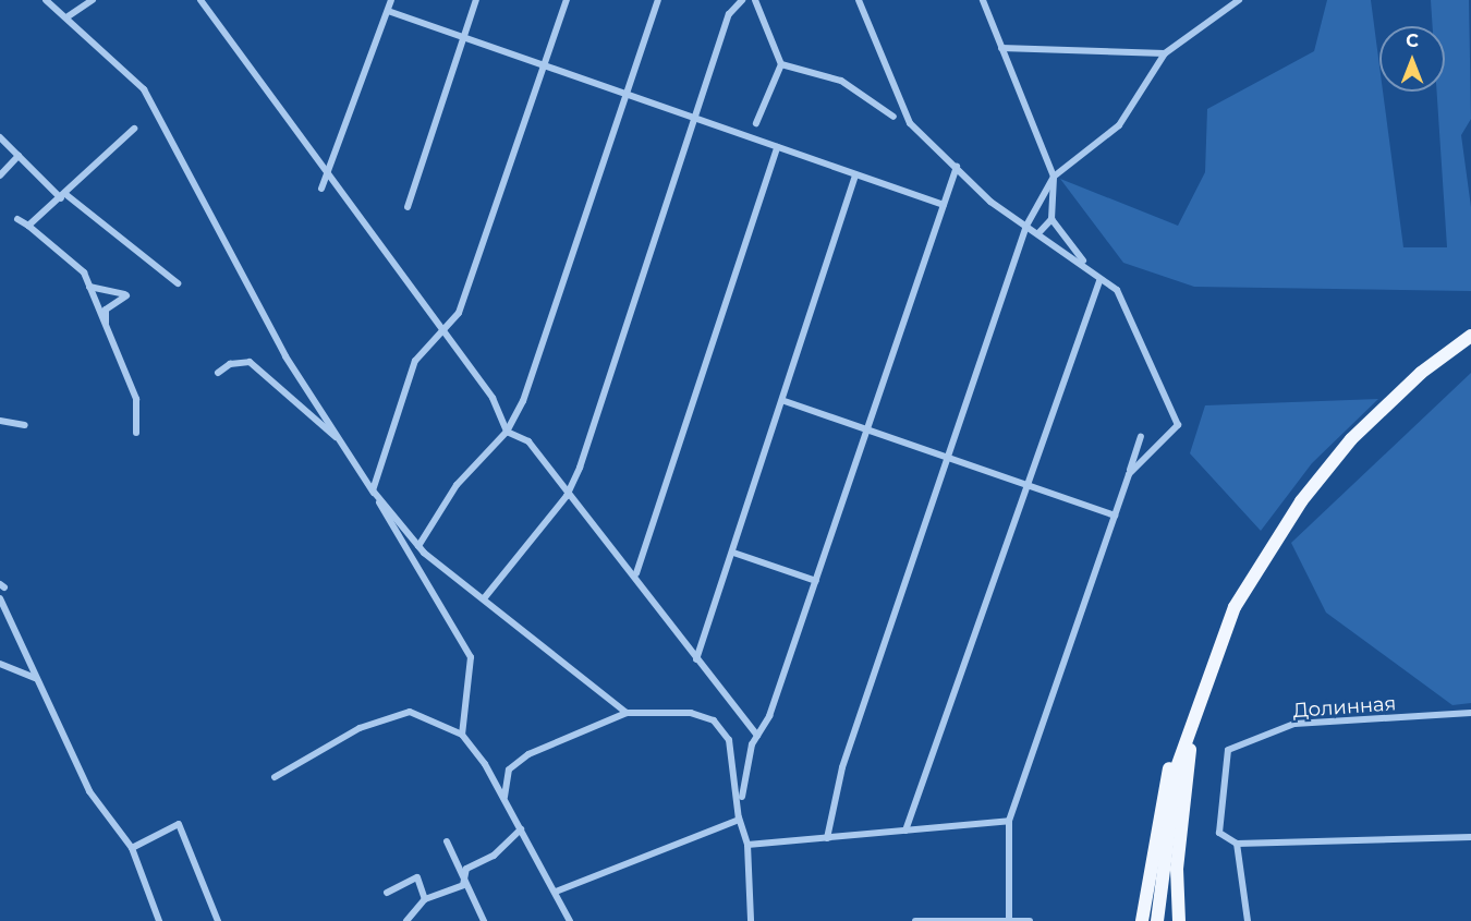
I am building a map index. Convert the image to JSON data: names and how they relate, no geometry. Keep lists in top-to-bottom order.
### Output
{
  "streets": {
    "street": ["Долинная"]
  },
  "north": "top"
}
